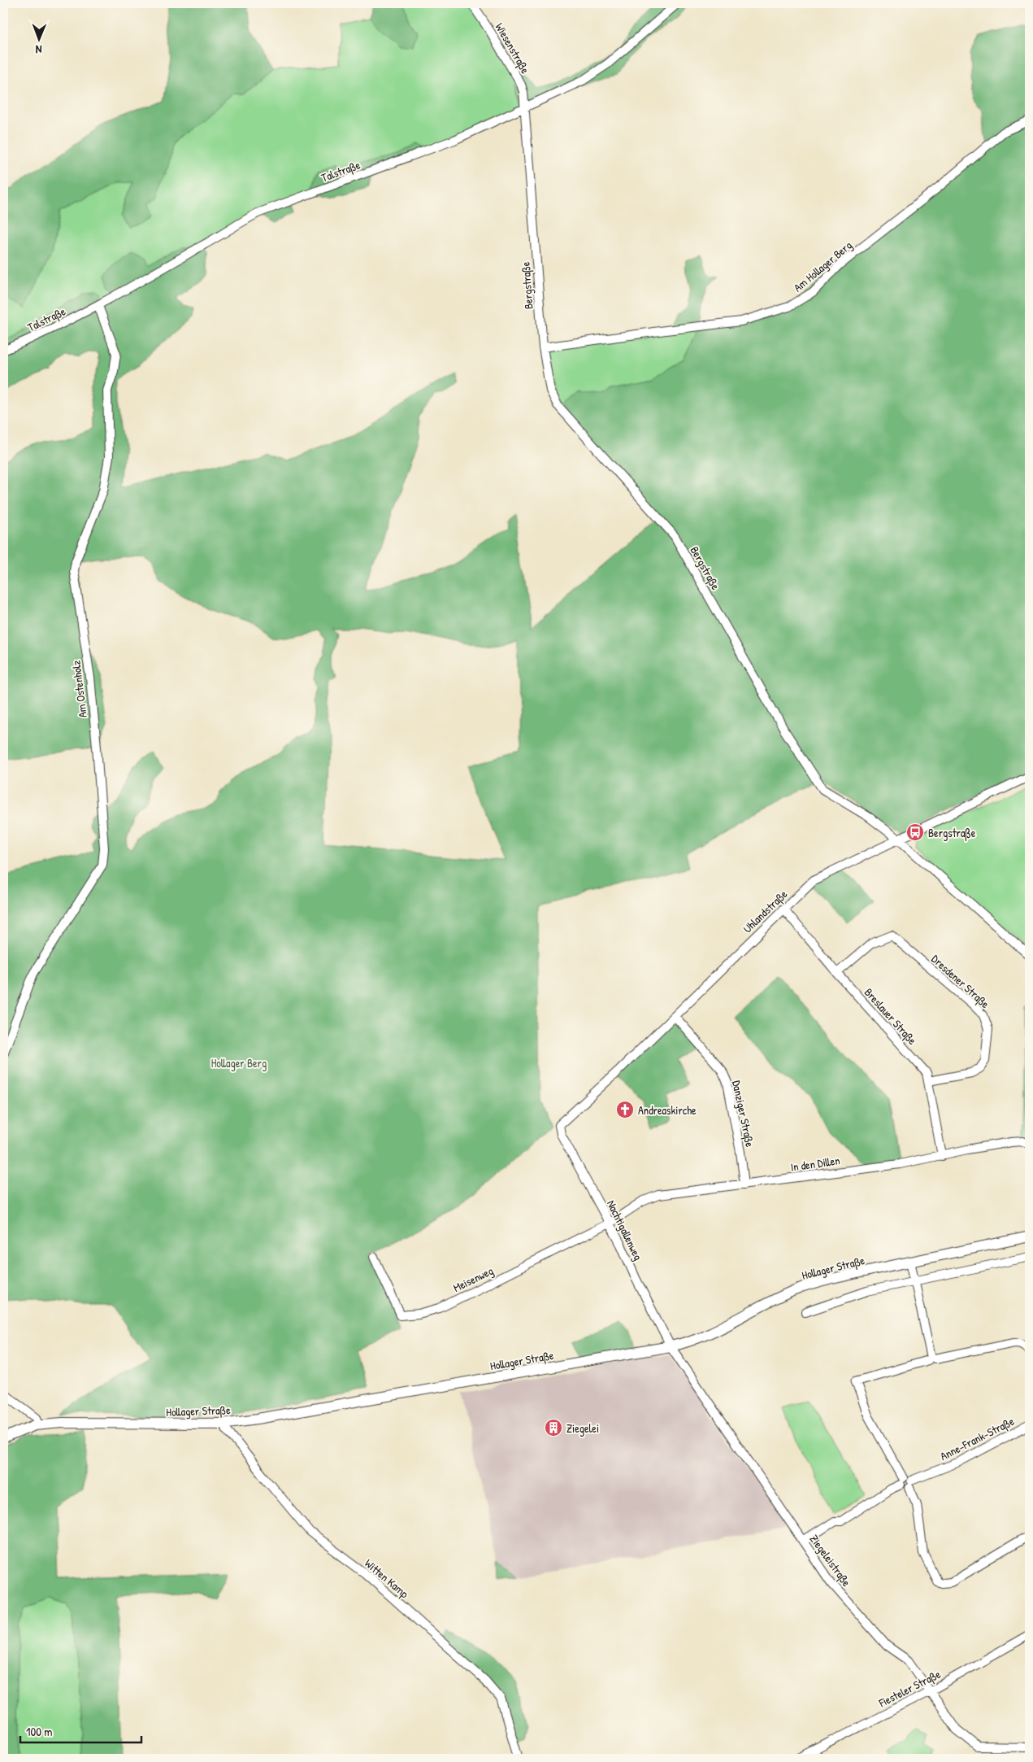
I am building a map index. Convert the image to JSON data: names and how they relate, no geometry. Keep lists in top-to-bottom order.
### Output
{
  "streets": {
    "main road": ["Hollager Straße"],
    "street": [
      "Wiesenstraße",
      "Talstraße",
      "Am Hollager Berg",
      "Bergstraße",
      "Am Ostenholz",
      "Uhlandstraße",
      "Dresdener Straße",
      "Breslauer Straße",
      "Danziger Straße",
      "In den Dillen",
      "Nachtigallenweg",
      "Meisenweg",
      "Anne-Frank-Straße",
      "Ziegeleistraße",
      "Witten Kamp",
      "Fiesteler Straße"
    ]
  },
  "crossings": [
    ["Wiesenstraße", "Talstraße"],
    ["Wiesenstraße", "Bergstraße"],
    ["Talstraße", "Bergstraße"],
    ["Talstraße", "Am Ostenholz"],
    ["Am Hollager Berg", "Bergstraße"],
    ["Bergstraße", "Uhlandstraße"],
    ["Uhlandstraße", "Breslauer Straße"],
    ["Uhlandstraße", "Danziger Straße"],
    ["Uhlandstraße", "Nachtigallenweg"],
    ["Dresdener Straße", "Breslauer Straße"],
    ["Breslauer Straße", "In den Dillen"],
    ["Danziger Straße", "In den Dillen"],
    ["In den Dillen", "Nachtigallenweg"],
    ["In den Dillen", "Meisenweg"],
    ["Nachtigallenweg", "Hollager Straße"],
    ["Nachtigallenweg", "Meisenweg"],
    ["Nachtigallenweg", "Ziegeleistraße"],
    ["Hollager Straße", "Ziegeleistraße"],
    ["Hollager Straße", "Witten Kamp"],
    ["Anne-Frank-Straße", "Ziegeleistraße"],
    ["Ziegeleistraße", "Fiesteler Straße"]
  ],
  "parks": ["Hollager Berg"],
  "places": {
    "bus stop": ["Bergstraße"],
    "church": ["Andreaskirche"],
    "building": ["Ziegelei"]
  },
  "scale_bar": "100 m",
  "north": "bottom"
}
